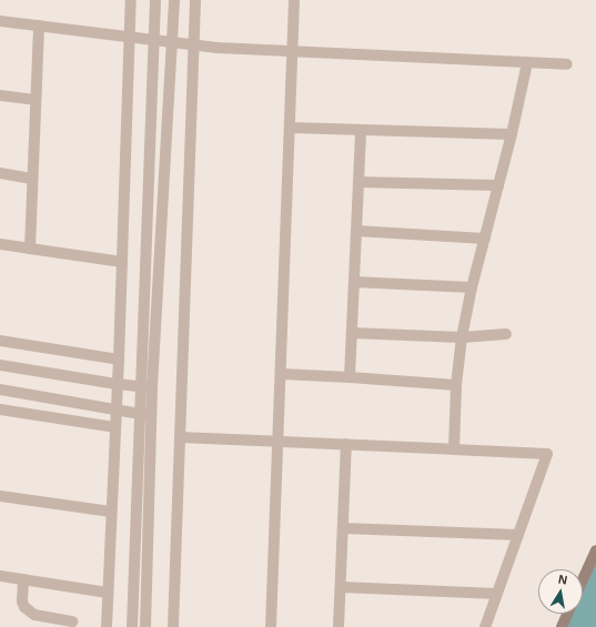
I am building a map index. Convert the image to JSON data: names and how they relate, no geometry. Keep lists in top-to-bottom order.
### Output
{
  "north": "top"
}
